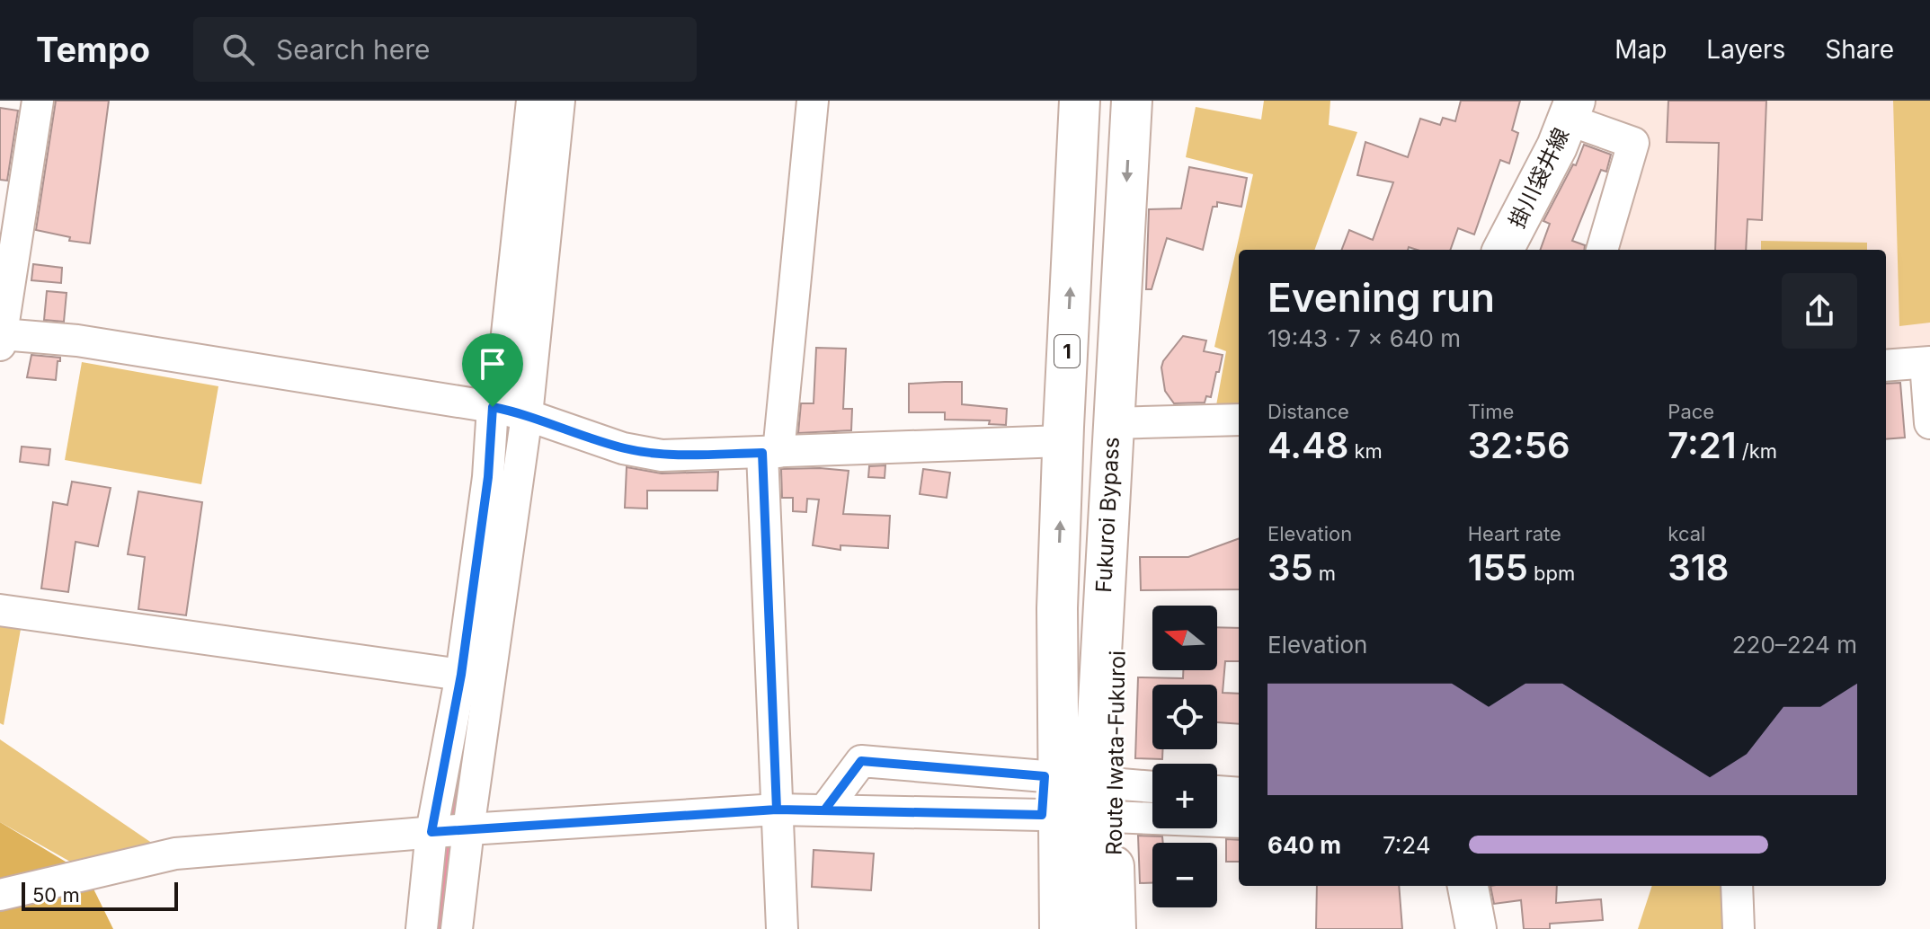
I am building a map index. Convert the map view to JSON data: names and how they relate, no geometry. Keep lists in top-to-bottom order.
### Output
{
  "streets": {
    "main road": [
      "掛川袋井線",
      "1",
      "Fukuroi Bypass",
      "Route Iwata-Fukuroi"
    ]
  },
  "crossings": [
    ["Fukuroi Bypass", "Route Iwata-Fukuroi"]
  ],
  "scale_bar": "50 m",
  "north": "left",
  "page": {
    "header": "Tempo",
    "search": "Search here",
    "nav": ["Map", "Layers", "Share"],
    "heading": ["Evening run", "19:43 · 7 × 640 m"],
    "stats": [
      ["Distance", "4.48 km"],
      ["Time", "32:56"],
      ["Pace", "7:21 /km"],
      ["Elevation", "35 m"],
      ["Heart rate", "155 bpm"],
      ["kcal", "318"]
    ],
    "map_buttons": ["+", "−"],
    "chart": ["Elevation", "220–224 m"],
    "list": [
      {
        "name": "640 m",
        "note": "7:24"
      }
    ],
    "scale": "50 m"
  }
}
